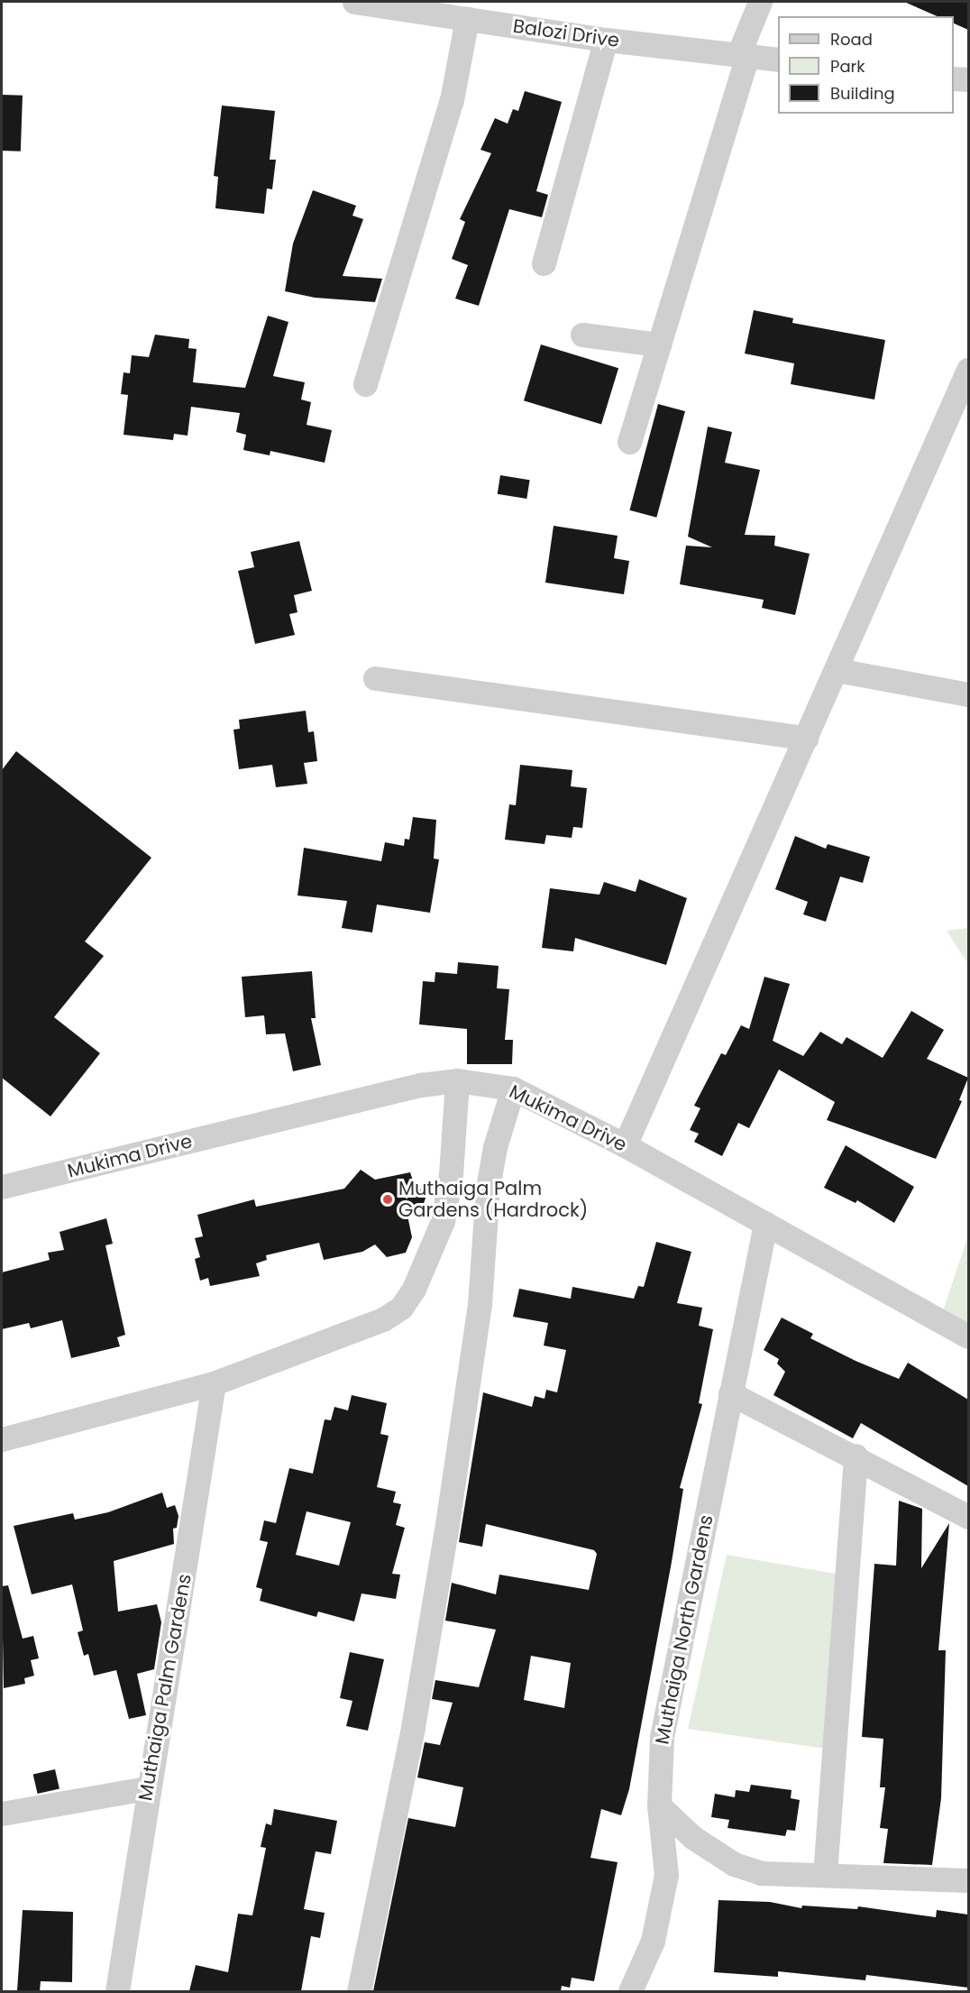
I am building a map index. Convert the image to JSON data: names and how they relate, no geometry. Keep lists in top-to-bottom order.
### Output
{
  "streets": {
    "street": [
      "Balozi Drive",
      "Mukima Drive",
      "Muthaiga North Gardens",
      "Muthaiga Palm Gardens"
    ]
  },
  "crossings": [
    ["Mukima Drive", "Muthaiga North Gardens"]
  ],
  "places": ["Muthaiga Palm Gardens (Hardrock)"],
  "legend": ["Road", "Park", "Building"]
}
